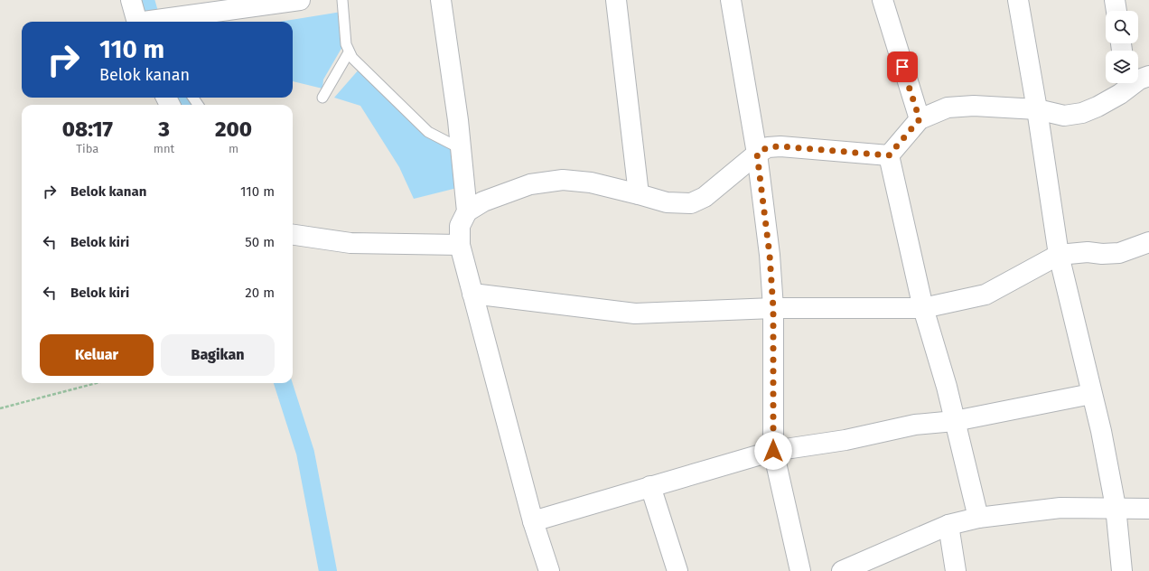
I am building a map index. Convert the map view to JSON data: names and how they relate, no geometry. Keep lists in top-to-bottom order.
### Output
{
  "page": {
    "turn": ["110 m", "Belok kanan"],
    "eta": [
      "08:17",
      "Tiba",
      "3",
      "mnt",
      "200",
      "m"
    ],
    "list": [
      {
        "name": "Belok kanan",
        "value": "110 m"
      },
      {
        "name": "Belok kiri",
        "value": "50 m"
      },
      {
        "name": "Belok kiri",
        "value": "20 m"
      }
    ],
    "buttons": ["Keluar", "Bagikan"]
  }
}
